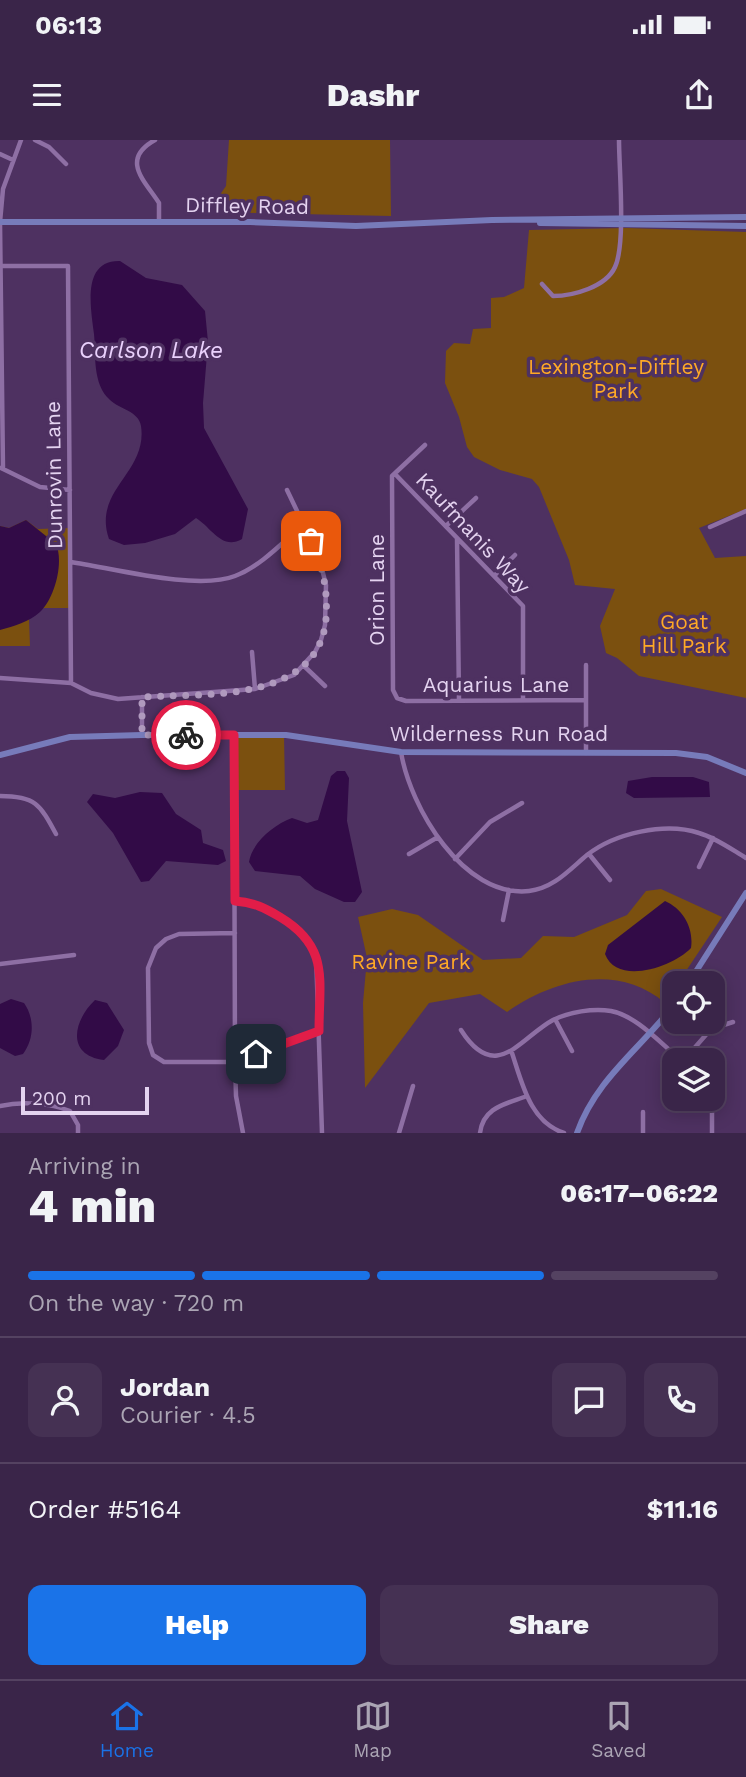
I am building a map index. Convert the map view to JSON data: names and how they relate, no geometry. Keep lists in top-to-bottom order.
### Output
{
  "streets": {
    "street": [
      "Diffley Road",
      "Dunrovin Lane",
      "Kaufmanis Way",
      "Orion Lane",
      "Aquarius Lane",
      "Wilderness Run Road"
    ]
  },
  "crossings": [
    ["Kaufmanis Way", "Orion Lane"],
    ["Kaufmanis Way", "Aquarius Lane"],
    ["Orion Lane", "Aquarius Lane"]
  ],
  "water": ["Carlson Lake"],
  "parks": ["Lexington-Diffley Park", "Goat Hill Park", "Ravine Park"],
  "scale_bar": "200 m",
  "page": {
    "status": "06:13",
    "header": "Dashr",
    "scale": "200 m",
    "heading": ["4 min", "Arriving in", "06:17–06:22"],
    "panel": [
      "Jordan",
      "Courier · 4.5",
      "Order #5164",
      "$11.16"
    ],
    "bar": "On the way · 720 m",
    "buttons": ["Help", "Share"],
    "tabs": ["Home", "Map", "Saved"]
  }
}
